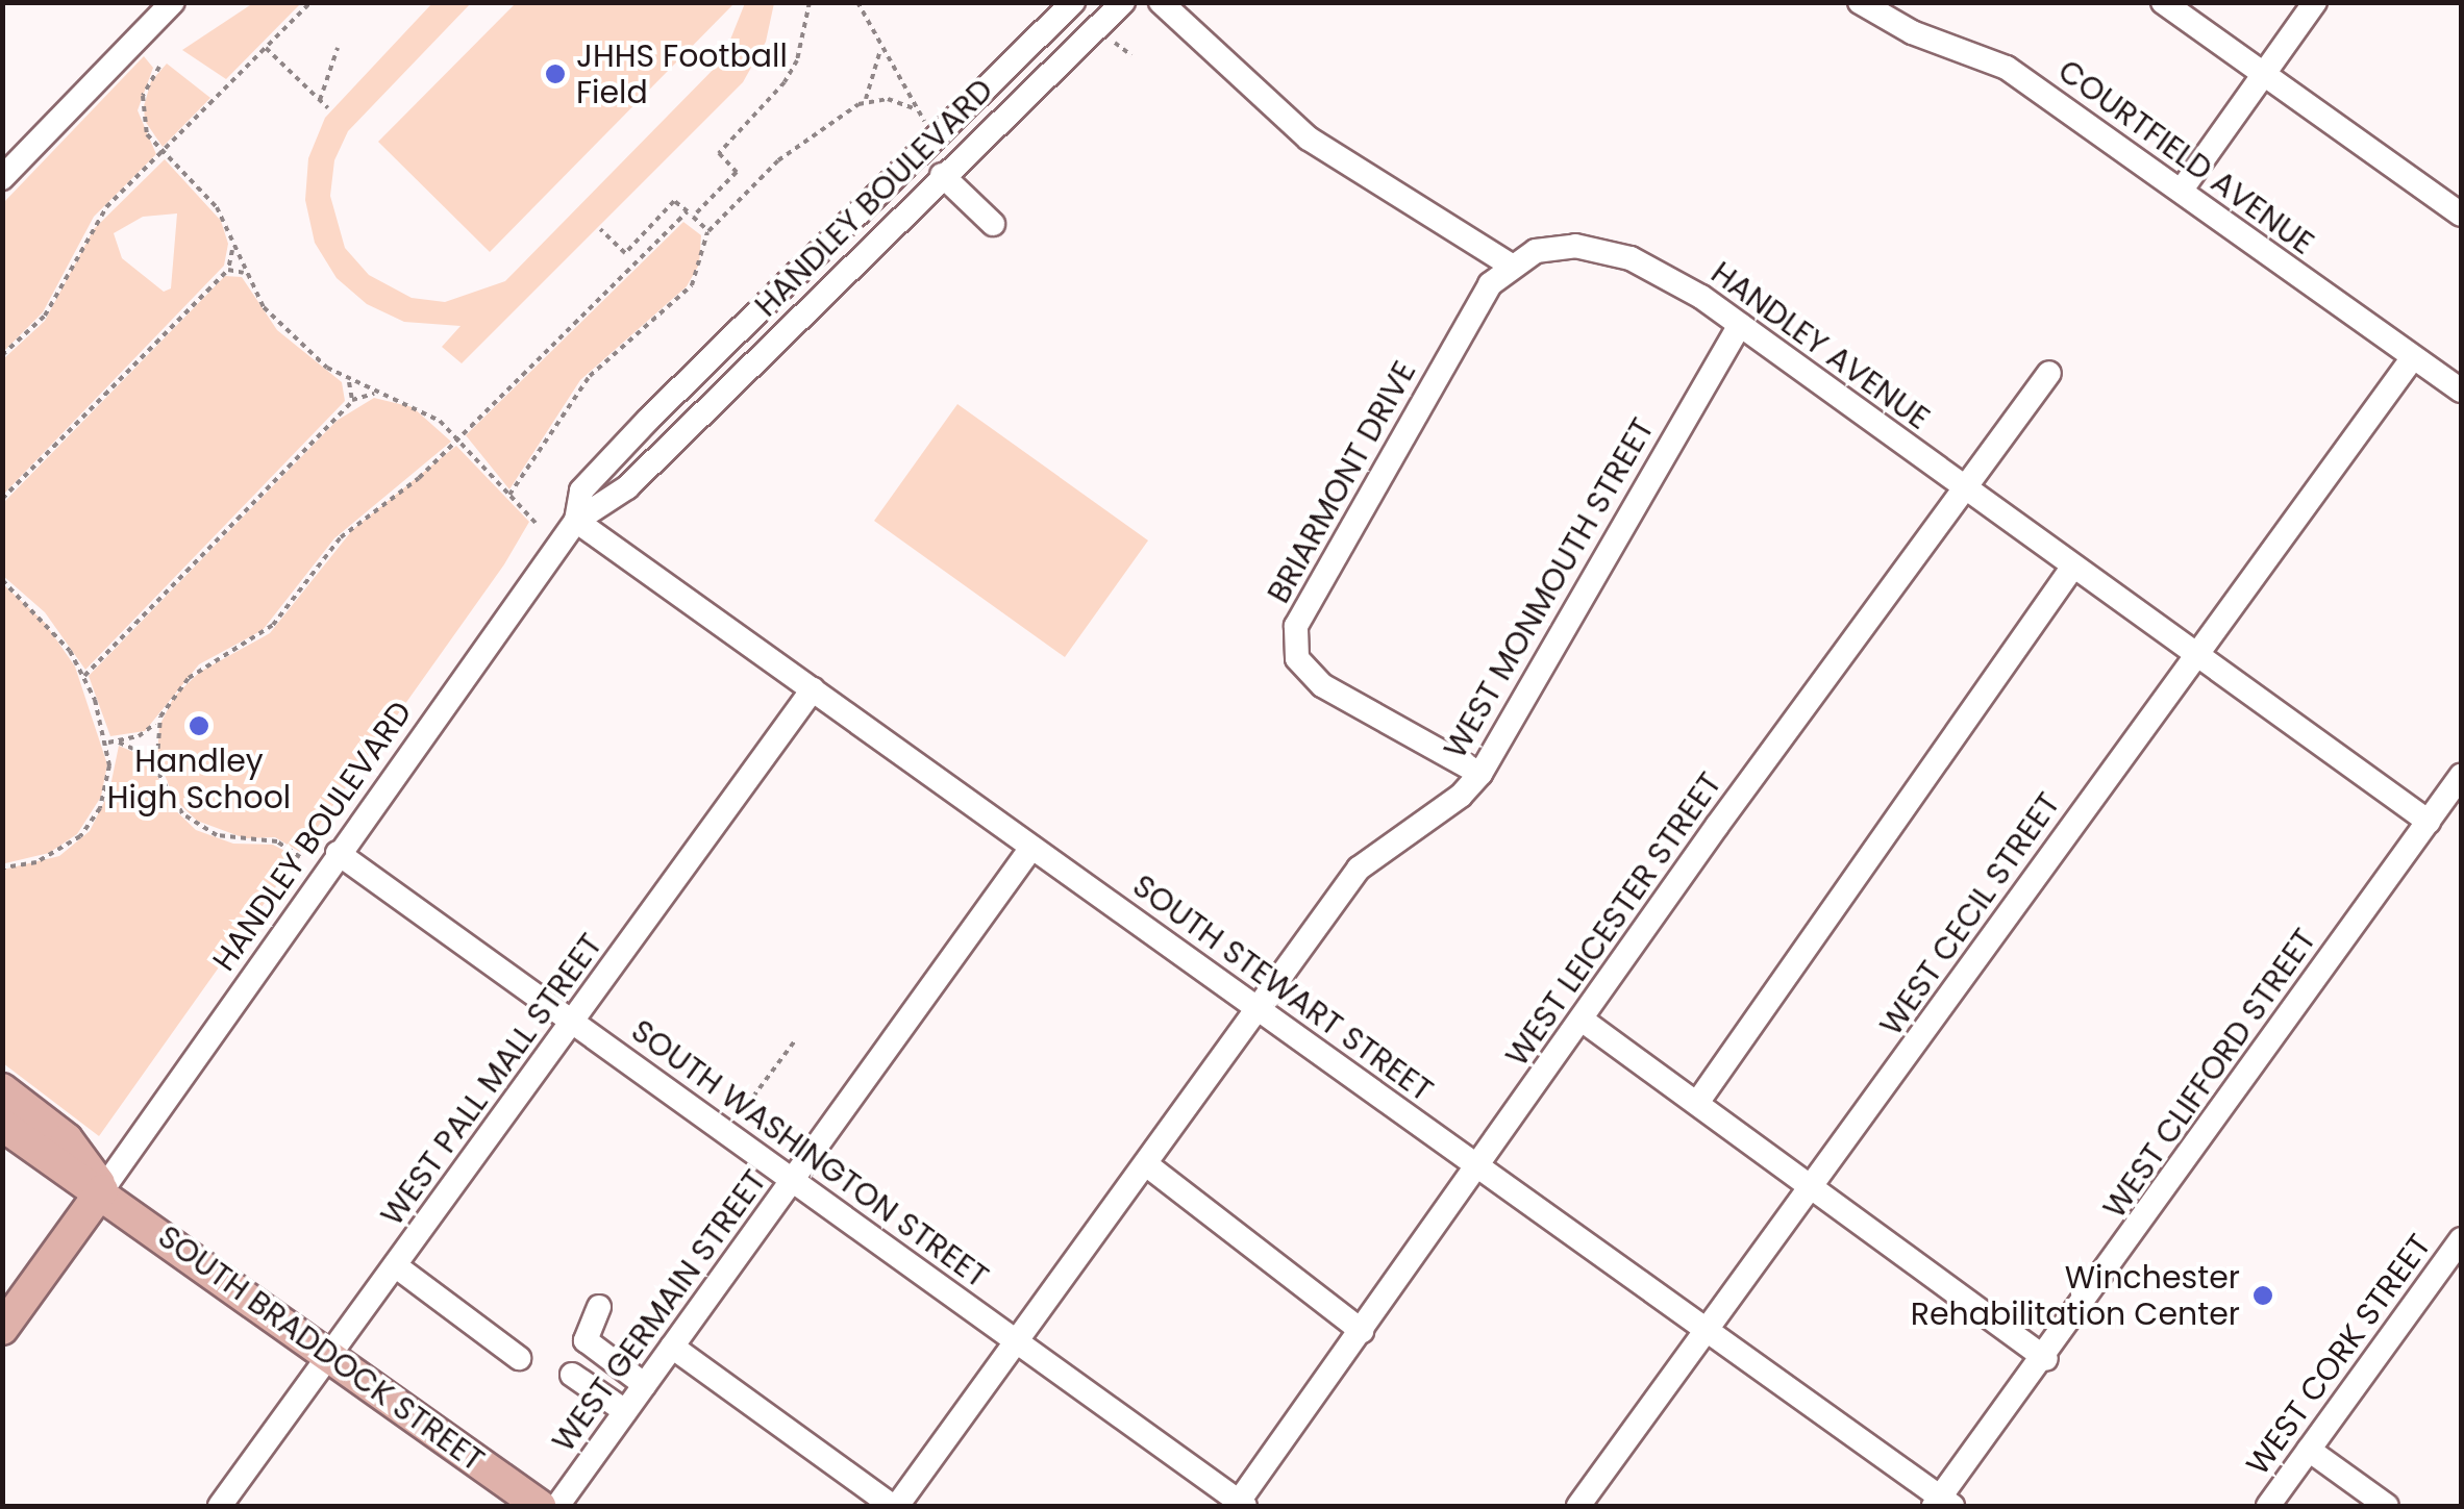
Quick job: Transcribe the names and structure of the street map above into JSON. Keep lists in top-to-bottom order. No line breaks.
{"streets":{"main road":["SOUTH BRADDOCK STREET"],"street":["COURTFIELD AVENUE","HANDLEY BOULEVARD","HANDLEY AVENUE","BRIARMONT DRIVE","WEST MONMOUTH STREET","WEST CECIL STREET","WEST LEICESTER STREET","SOUTH STEWART STREET","WEST CLIFFORD STREET","WEST PALL MALL STREET","SOUTH WASHINGTON STREET","WEST GERMAIN STREET","WEST CORK STREET"]},"crossings":[["COURTFIELD AVENUE","WEST CECIL STREET"],["HANDLEY BOULEVARD","SOUTH STEWART STREET"],["HANDLEY BOULEVARD","SOUTH WASHINGTON STREET"],["HANDLEY BOULEVARD","SOUTH BRADDOCK STREET"],["HANDLEY AVENUE","BRIARMONT DRIVE"],["HANDLEY AVENUE","WEST MONMOUTH STREET"],["HANDLEY AVENUE","WEST CECIL STREET"],["HANDLEY AVENUE","WEST LEICESTER STREET"],["HANDLEY AVENUE","WEST CLIFFORD STREET"],["BRIARMONT DRIVE","WEST MONMOUTH STREET"],["WEST MONMOUTH STREET","SOUTH STEWART STREET"],["WEST MONMOUTH STREET","SOUTH WASHINGTON STREET"],["WEST CECIL STREET","SOUTH STEWART STREET"],["WEST LEICESTER STREET","SOUTH STEWART STREET"],["WEST LEICESTER STREET","SOUTH WASHINGTON STREET"],["SOUTH STEWART STREET","WEST CLIFFORD STREET"],["SOUTH STEWART STREET","WEST PALL MALL STREET"],["SOUTH STEWART STREET","WEST GERMAIN STREET"],["WEST PALL MALL STREET","SOUTH WASHINGTON STREET"],["WEST PALL MALL STREET","SOUTH BRADDOCK STREET"],["SOUTH WASHINGTON STREET","WEST GERMAIN STREET"]],"places":["JHHS Football Field","Handley High School","Winchester Rehabilitation Center"]}
